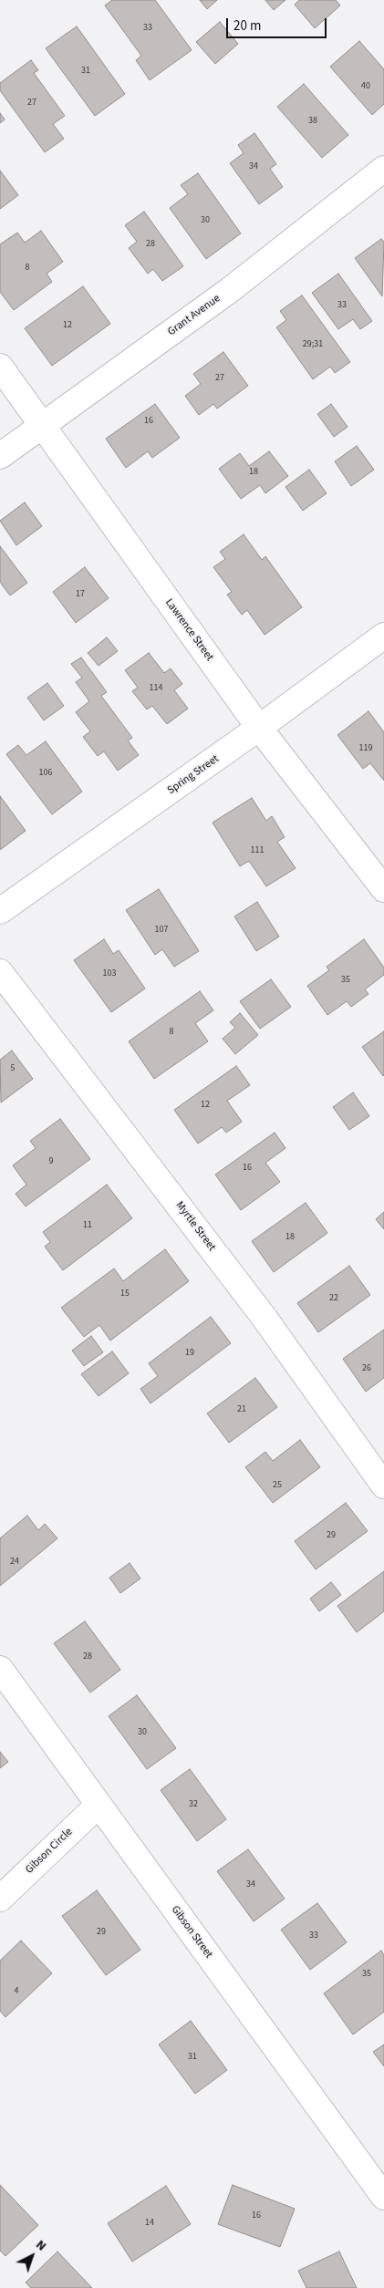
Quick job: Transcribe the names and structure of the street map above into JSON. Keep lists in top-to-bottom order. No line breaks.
{"streets":{"street":["Grant Avenue","Lawrence Street","Spring Street","Myrtle Street","Gibson Circle","Gibson Street"]},"crossings":[["Grant Avenue","Lawrence Street"],["Lawrence Street","Spring Street"],["Gibson Circle","Gibson Street"]],"house_numbers":["33","31","40","27","38","34","30","28","8","33","12","29;31","27","16","18","17","114","119","106","111","107","103","35","8","5","12","9","16","11","18","15","22","19","26","21","25","29","24","28","30","32","34","29","33","35","4","31","16","14"],"scale_bar":"20 m","north":"top right"}
